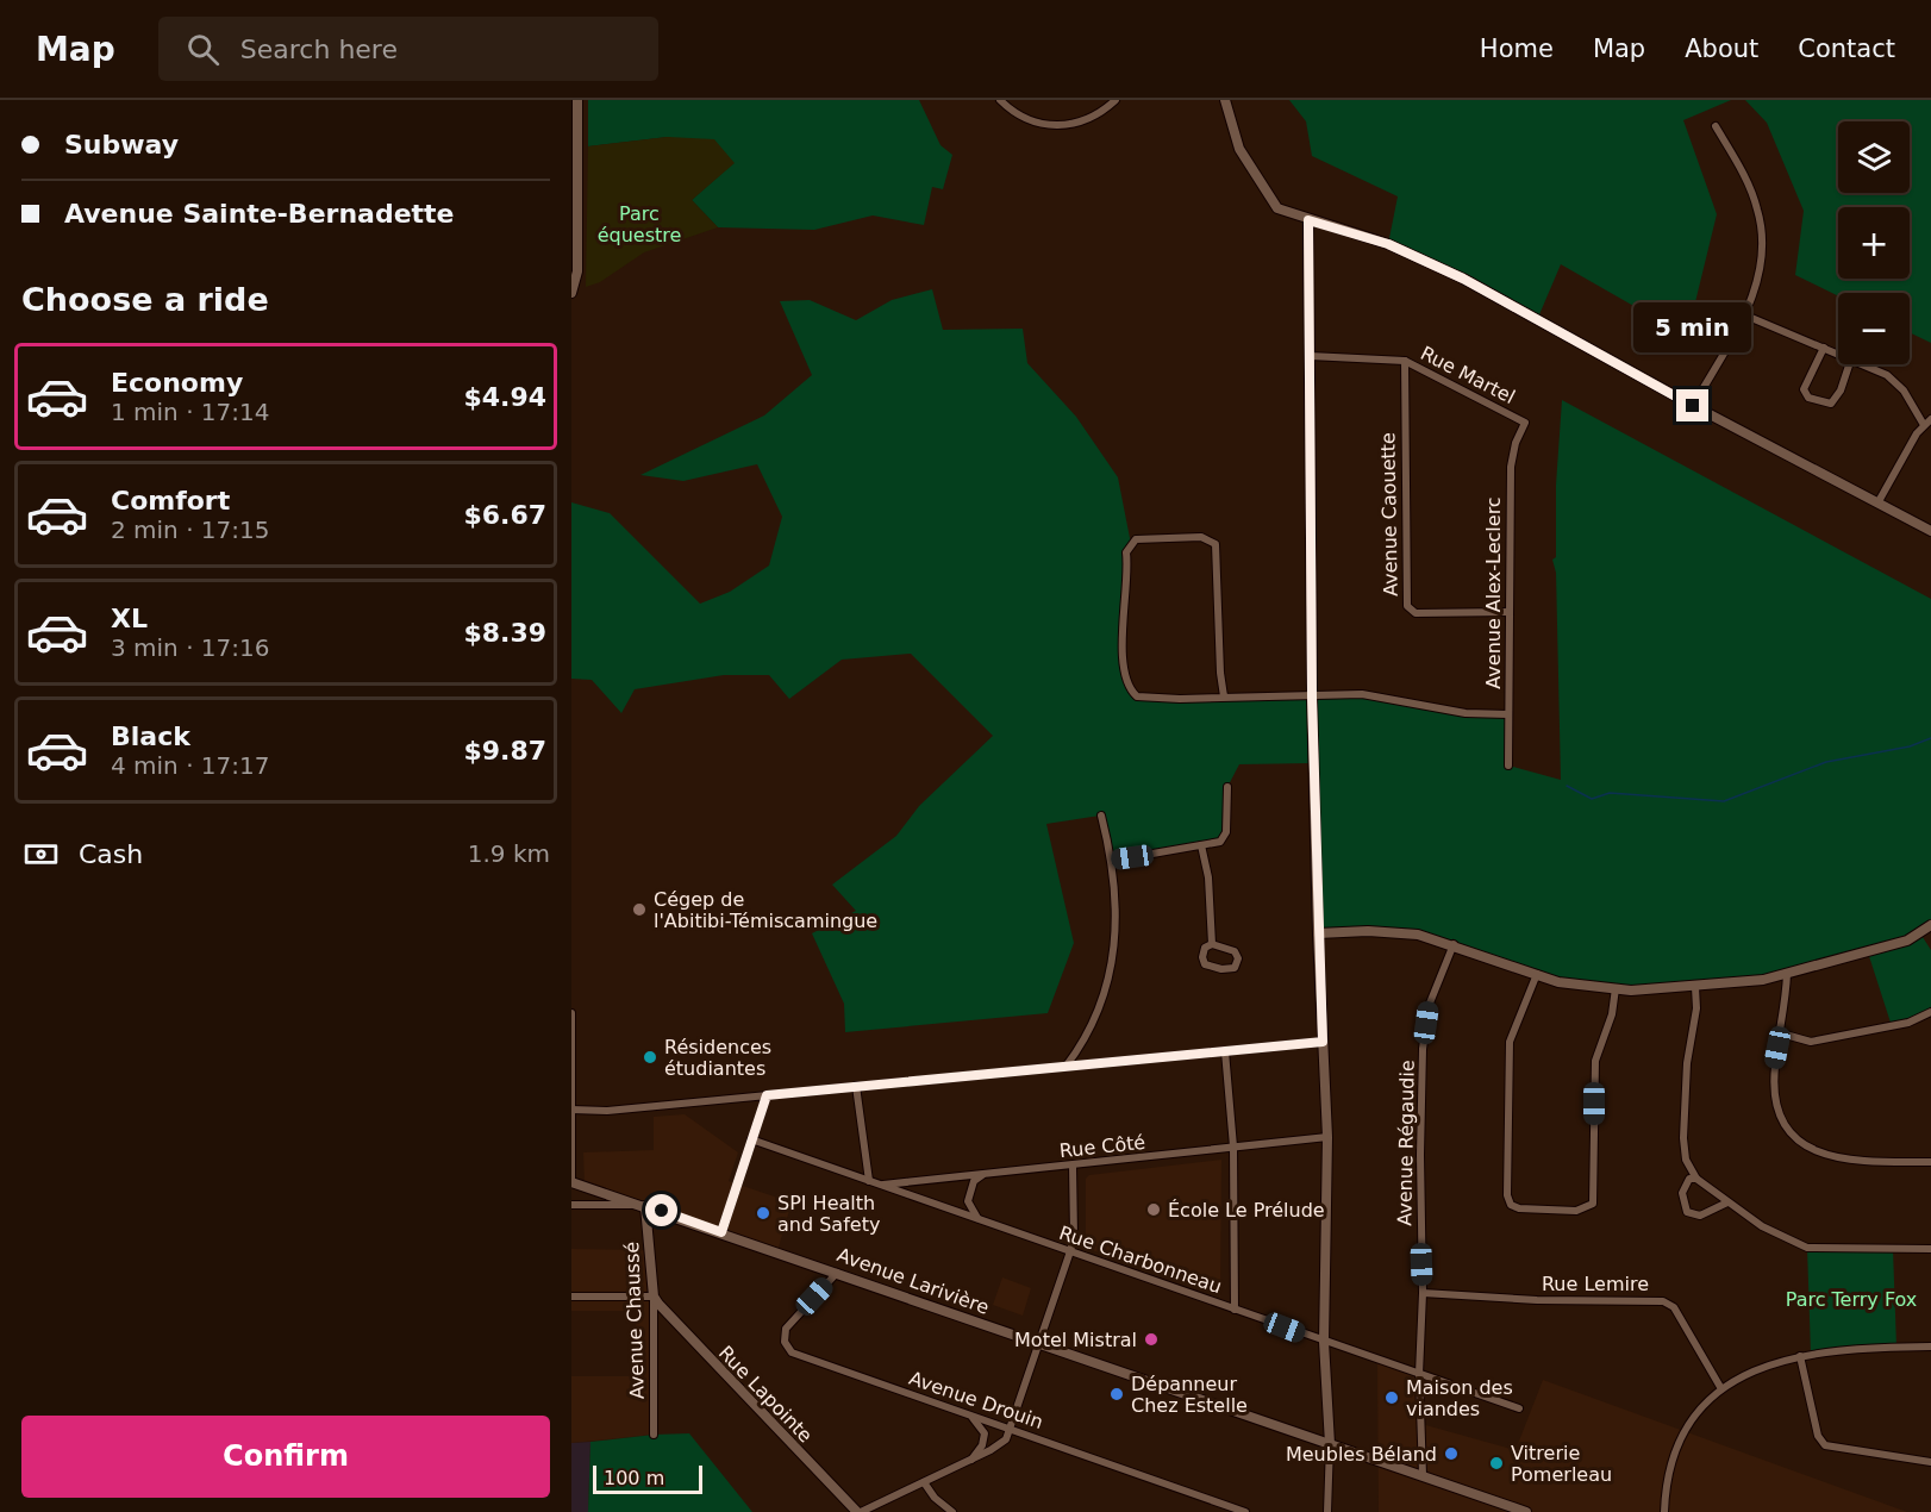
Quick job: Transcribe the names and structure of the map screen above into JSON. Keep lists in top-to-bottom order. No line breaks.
{"streets":{"main road":["Avenue Larivière"],"street":["Rue Martel","Avenue Caouette","Avenue Alex-Leclerc","Avenue Régaudie","Rue Côté","Rue Charbonneau","Rue Lemire","Avenue Chaussé","Rue Lapointe","Avenue Drouin"]},"crossings":[["Rue Martel","Avenue Caouette"],["Rue Martel","Avenue Alex-Leclerc"],["Avenue Caouette","Avenue Alex-Leclerc"],["Avenue Régaudie","Rue Charbonneau"],["Avenue Régaudie","Avenue Larivière"],["Avenue Régaudie","Rue Lemire"],["Rue Côté","Rue Charbonneau"],["Avenue Larivière","Avenue Chaussé"],["Avenue Larivière","Avenue Drouin"],["Avenue Chaussé","Rue Lapointe"]],"parks":["Parc équestre","Parc Terry Fox"],"places":["Cégep de l'Abitibi-Témiscamingue","Résidences étudiantes","École Le Prélude","SPI Health and Safety","Motel Mistral","Dépanneur Chez Estelle","Maison des viandes","Meubles Béland","Vitrerie Pomerleau"],"scale_bar":"100 m","page":{"header":"Map","search":"Search here","nav":["Home","Map","About","Contact"],"banner":["Subway","Avenue Sainte-Bernadette"],"map_buttons":["+","−"],"heading":"Choose a ride","bubble":"5 min","list":[{"name":"Economy","note":"1 min · 17:14","value":"$4.94"},{"name":"Comfort","note":"2 min · 17:15","value":"$6.67"},{"name":"XL","note":"3 min · 17:16","value":"$8.39"},{"name":"Black","note":"4 min · 17:17","value":"$9.87"}],"pay":["Cash","1.9 km"],"buttons":"Confirm","scale":"100 m"}}
